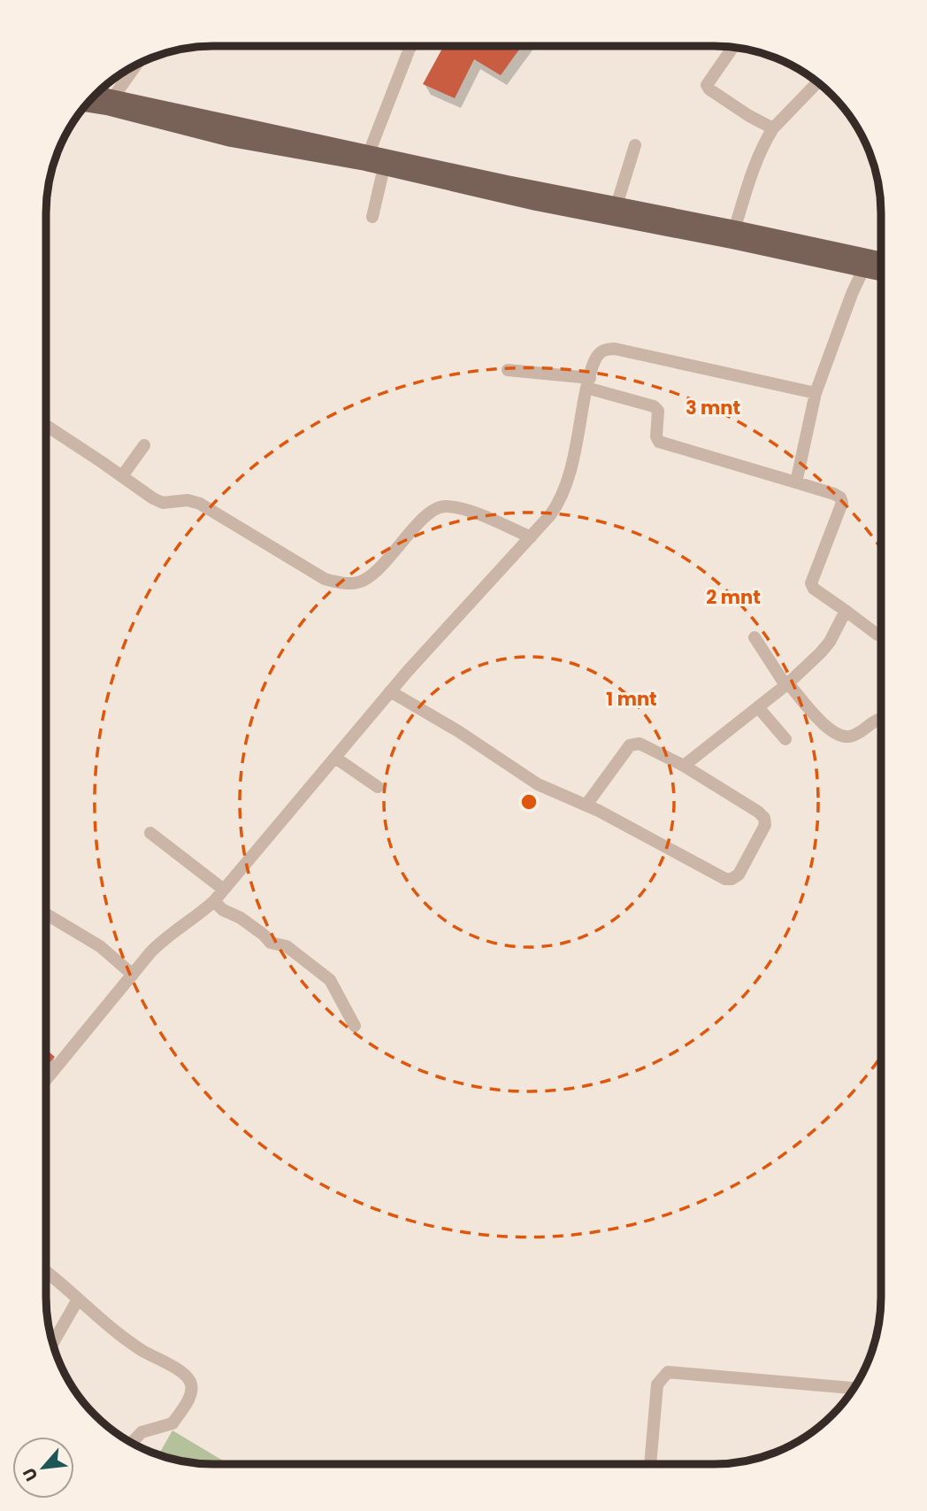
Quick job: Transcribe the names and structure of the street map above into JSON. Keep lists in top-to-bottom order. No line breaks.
{"north":"bottom left","rings":["3 mnt","2 mnt","1 mnt"]}
